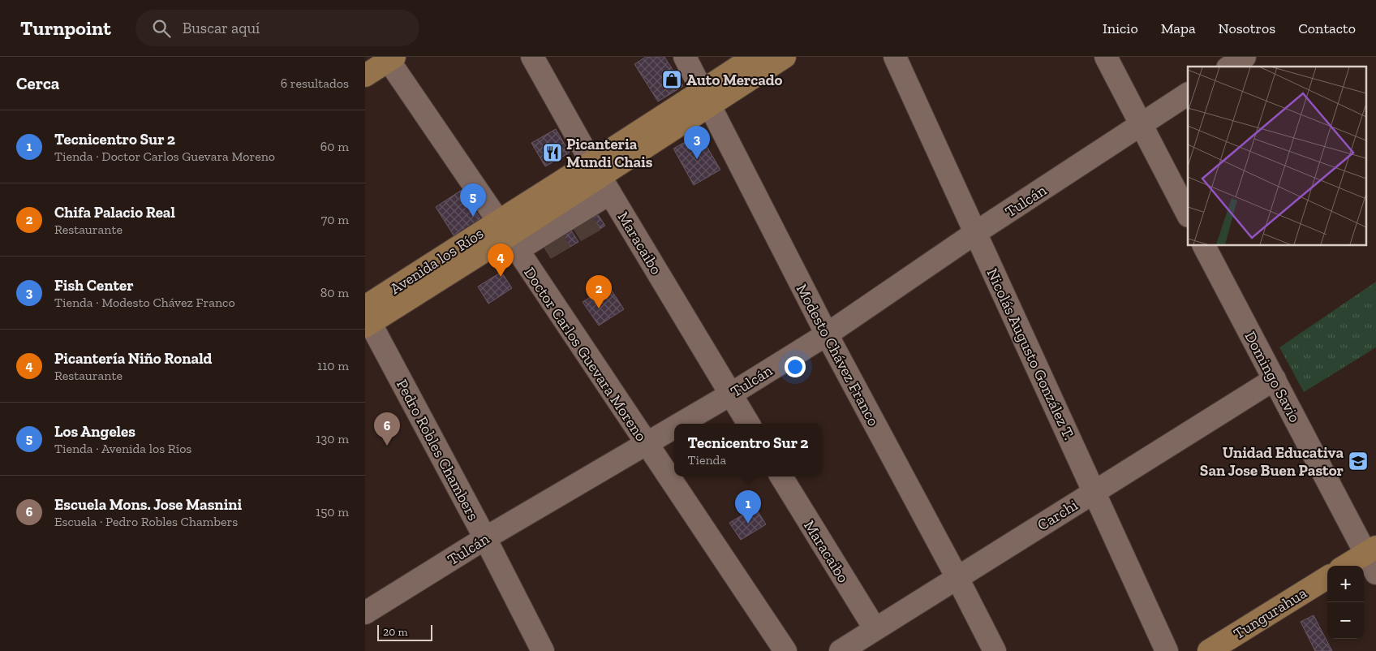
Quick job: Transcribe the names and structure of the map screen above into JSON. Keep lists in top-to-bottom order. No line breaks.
{"streets":{"main road":["Avenida los Ríos","Tungurahua"],"street":["Tulcán","Maracaibo","Doctor Carlos Guevara Moreno","Nicolás Augusto González T.","Modesto Chávez Franco","Domingo Savio","Pedro Robles Chambers","Carchi"]},"crossings":[["Tulcán","Maracaibo"],["Tulcán","Doctor Carlos Guevara Moreno"],["Tulcán","Nicolás Augusto González T."],["Tulcán","Modesto Chávez Franco"],["Tulcán","Pedro Robles Chambers"],["Maracaibo","Avenida los Ríos"],["Maracaibo","Carchi"],["Avenida los Ríos","Doctor Carlos Guevara Moreno"],["Avenida los Ríos","Modesto Chávez Franco"],["Avenida los Ríos","Pedro Robles Chambers"],["Nicolás Augusto González T.","Carchi"],["Modesto Chávez Franco","Carchi"],["Domingo Savio","Carchi"]],"places":{"shop":["Auto Mercado"],"restaurant":["Picanteria Mundi Chais"],"school or university":["Unidad Educativa San Jose Buen Pastor"]},"scale_bar":"20 m","page":{"header":"Turnpoint","search":"Buscar aquí","nav":["Inicio","Mapa","Nosotros","Contacto"],"heading":["Cerca","6 resultados"],"list":[{"mark":"1","name":"Tecnicentro Sur 2","note":"Tienda · Doctor Carlos Guevara Moreno","value":"60 m"},{"mark":"2","name":"Chifa Palacio Real","note":"Restaurante","value":"70 m"},{"mark":"3","name":"Fish Center","note":"Tienda · Modesto Chávez Franco","value":"80 m"},{"mark":"4","name":"Picantería Niño Ronald","note":"Restaurante","value":"110 m"},{"mark":"5","name":"Los Angeles","note":"Tienda · Avenida los Ríos","value":"130 m"},{"mark":"6","name":"Escuela Mons. Jose Masnini","note":"Escuela · Pedro Robles Chambers","value":"150 m"}],"pins":["3","5","4","2","6","1"],"popup":["Tecnicentro Sur 2","Tienda"],"map_buttons":["+","−"],"scale":"20 m"}}
